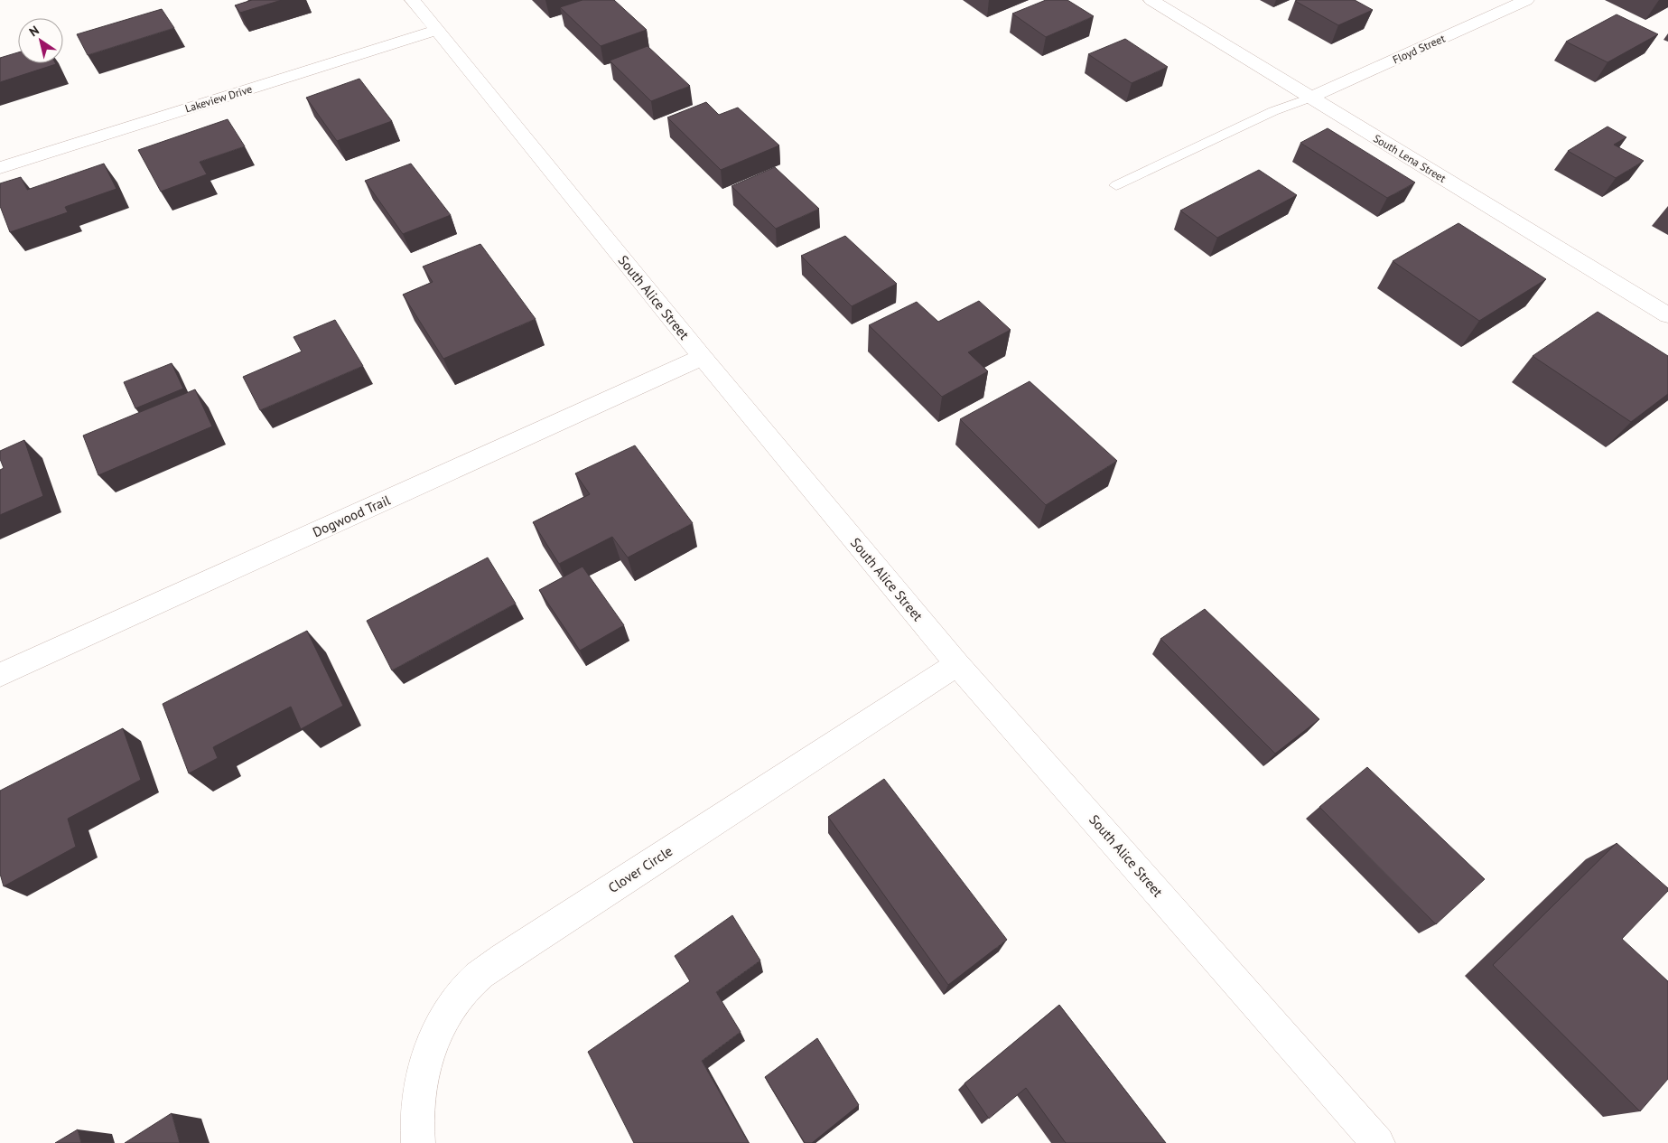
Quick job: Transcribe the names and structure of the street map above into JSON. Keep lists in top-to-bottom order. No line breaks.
{"streets":{"street":["Floyd Street","Lakeview Drive","South Lena Street","South Alice Street","Dogwood Trail","Clover Circle"]},"crossings":[["Floyd Street","South Lena Street"],["Lakeview Drive","South Alice Street"],["South Alice Street","Dogwood Trail"],["South Alice Street","Clover Circle"]],"north":"top left"}
